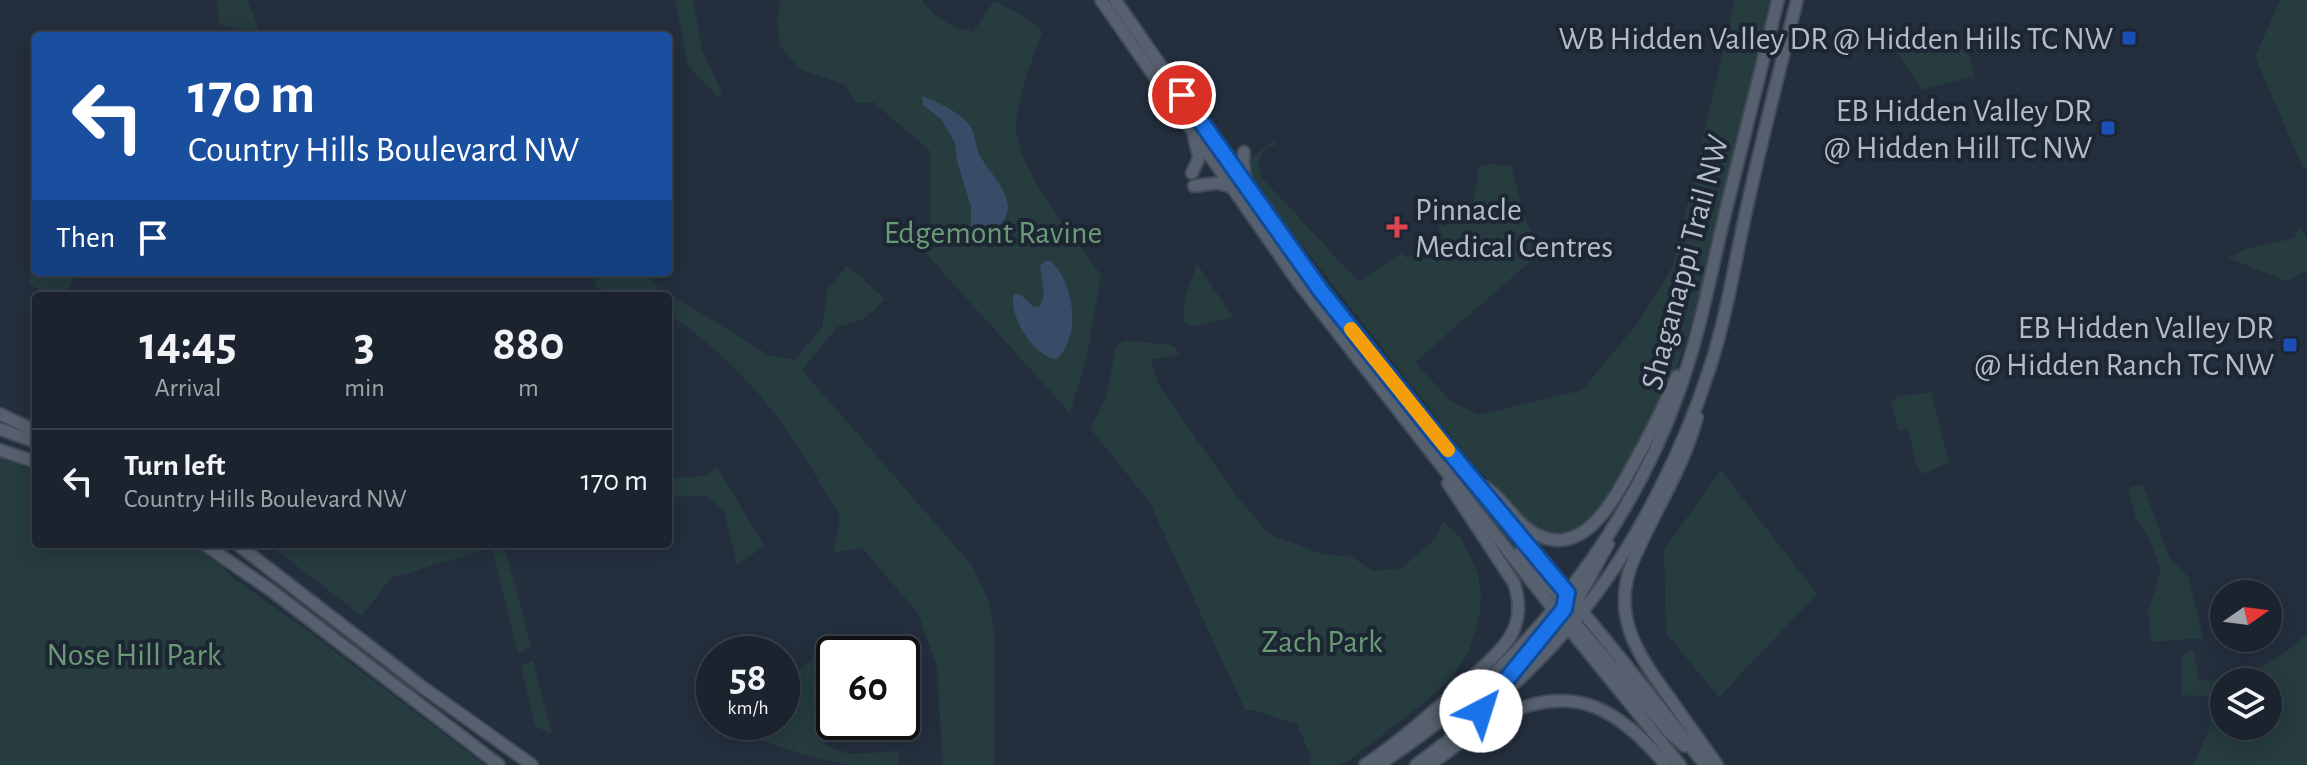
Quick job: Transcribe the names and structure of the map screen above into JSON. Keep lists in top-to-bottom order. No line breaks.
{"streets":{"main road":["Shaganappi Trail NW"]},"parks":["Edgemont Ravine","Zach Park","Nose Hill Park"],"places":{"transit":["WB Hidden Valley DR @ Hidden Hills TC NW","EB Hidden Valley DR @ Hidden Hill TC NW","EB Hidden Valley DR @ Hidden Ranch TC NW"],"health":["Pinnacle Medical Centres"]},"north":"right","page":{"turn":["170 m","Country Hills Boulevard NW"],"then":"Then","eta":["14:45","Arrival","3","min","880","m"],"list":[{"name":"Turn left","note":"Country Hills Boulevard NW","value":"170 m"}],"speed":"58 km/h","limit":"60"}}
